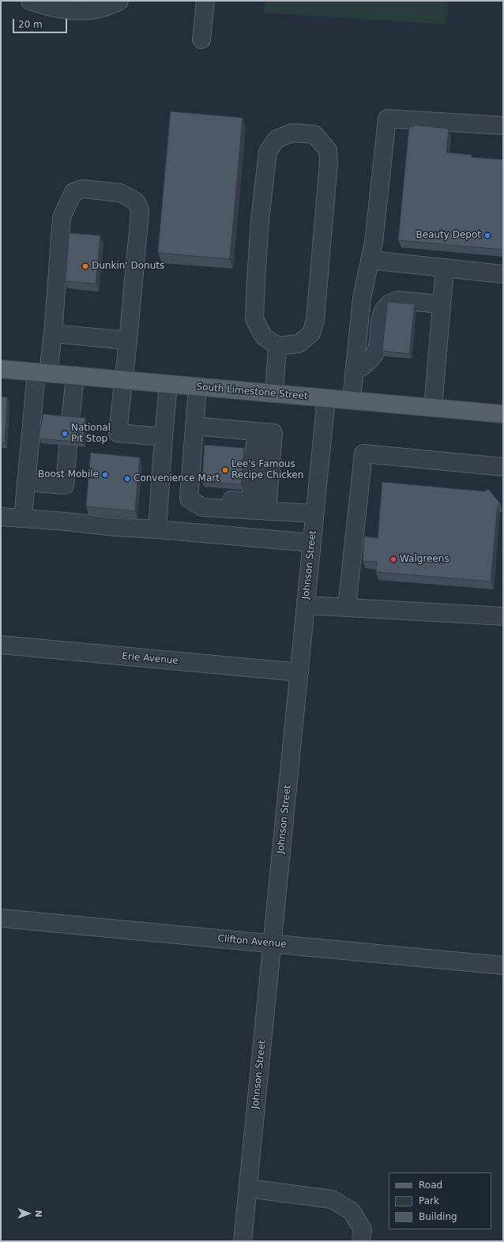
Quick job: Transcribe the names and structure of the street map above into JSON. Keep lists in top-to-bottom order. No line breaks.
{"streets":{"main road":["South Limestone Street"],"street":["Johnson Street","Erie Avenue","Clifton Avenue"]},"crossings":[["South Limestone Street","Johnson Street"],["Johnson Street","Erie Avenue"],["Johnson Street","Clifton Avenue"]],"places":["Beauty Depot","Dunkin' Donuts","National Pit Stop","Lee's Famous Recipe Chicken","Boost Mobile","Convenience Mart","Walgreens"],"legend":["Road","Park","Building"],"scale_bar":"20 m","north":"right"}
